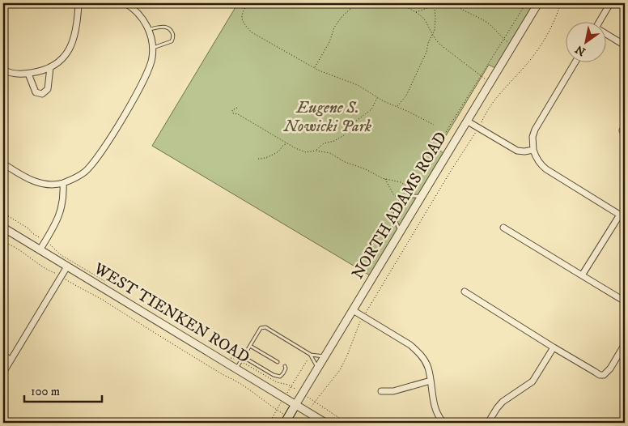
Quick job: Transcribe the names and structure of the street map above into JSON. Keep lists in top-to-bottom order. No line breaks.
{"streets":{"main road":["NORTH ADAMS ROAD"],"street":["WEST TIENKEN ROAD"]},"crossings":[["NORTH ADAMS ROAD","WEST TIENKEN ROAD"]],"parks":["Eugene S. Nowicki Park"],"scale_bar":"100 m","north":"bottom left"}
